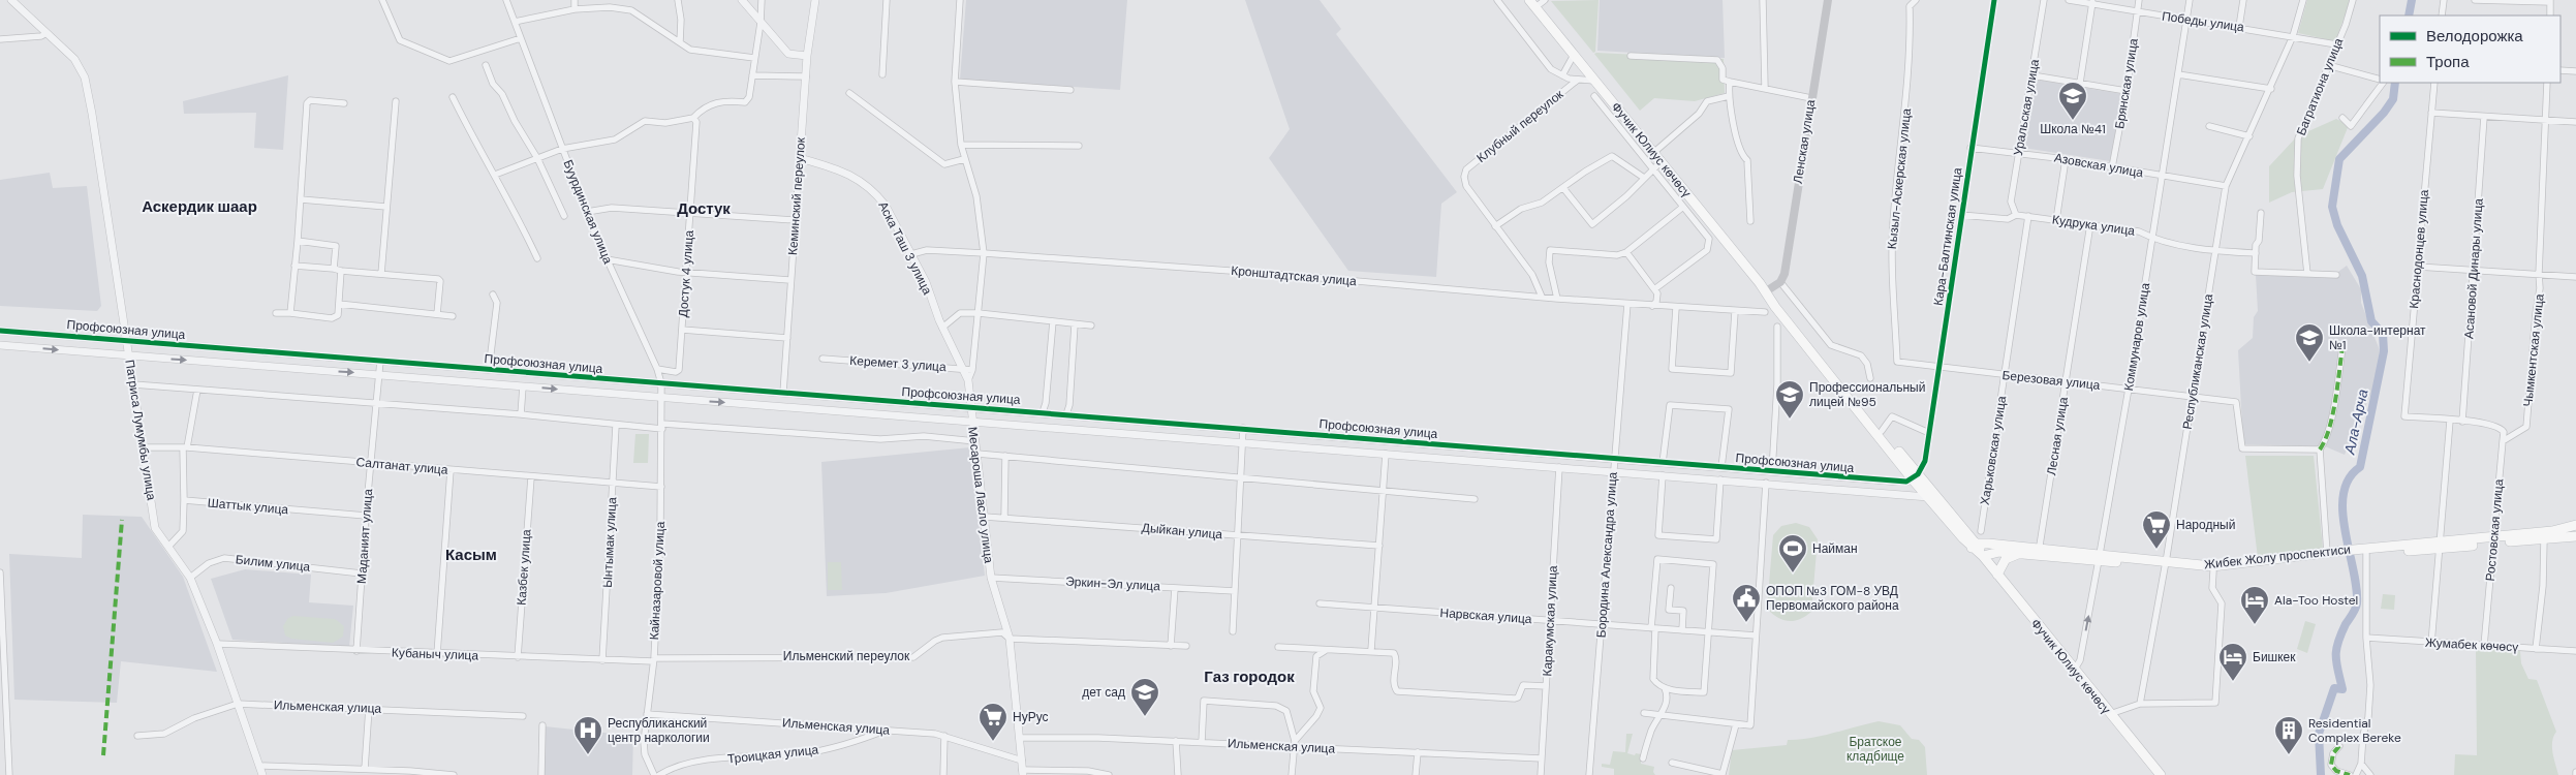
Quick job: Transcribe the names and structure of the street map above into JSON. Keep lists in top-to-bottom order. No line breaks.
{"streets":{"main road":["Ленская улица","Фучик Юлиус көчөсү","Жибек Жолу проспектиси"],"street":["Победы улица","Брянская улица","Багратиона улица","Уральская улица","Клубный переулок","Азовская улица","Кызыл-Аскерская улица","Кеминский переулок","Буурдинская улица","Кудрука улица","Кара-Балтинская улица","Аска Таш 3 улица","Краснодонцев улица","Асановой Динары улица","Достук 4 улица","Кронштадтская улица","Профсоюзная улица","Коммунаров улица","Чымкентская улица","Республиканская улица","Керемет 3 улица","Березовая улица","Патриса Лумумбы улица","Лесная улица","Харьковская улица","Салтанат улица","Месароша Ласло улица","Шаттык улица","Ростовская улица","Дыйкан улица","Маданият улица","Ынтымак улица","Бородина Александра улица","Билим улица","Казбек улица","Кайназаровой улица","Эркин-Эл улица","Нарвская улица","Каракумская улица","Жумабек көчөсү","Кубаныч улица","Ильменский переулок","Ильменская улица","Троицкая улица"]},"crossings":[["Победы улица","Брянская улица"],["Победы улица","Багратиона улица"],["Победы улица","Коммунаров улица"],["Победы улица","Республиканская улица"],["Брянская улица","Азовская улица"],["Уральская улица","Азовская улица"],["Уральская улица","Кудрука улица"],["Клубный переулок","Кронштадтская улица"],["Фучик Юлиус көчөсү","Кара-Балтинская улица"],["Фучик Юлиус көчөсү","Профсоюзная улица"],["Фучик Юлиус көчөсү","Коммунаров улица"],["Фучик Юлиус көчөсү","Жибек Жолу проспектиси"],["Азовская улица","Кара-Балтинская улица"],["Азовская улица","Коммунаров улица"],["Азовская улица","Республиканская улица"],["Кызыл-Аскерская улица","Березовая улица"],["Кеминский переулок","Аска Таш 3 улица"],["Кеминский переулок","Профсоюзная улица"],["Буурдинская улица","Достук 4 улица"],["Буурдинская улица","Профсоюзная улица"],["Буурдинская улица","Кайназаровой улица"],["Кудрука улица","Кара-Балтинская улица"],["Кудрука улица","Коммунаров улица"],["Кудрука улица","Республиканская улица"],["Кудрука улица","Лесная улица"],["Кудрука улица","Харьковская улица"],["Кара-Балтинская улица","Профсоюзная улица"],["Кара-Балтинская улица","Березовая улица"],["Аска Таш 3 улица","Кронштадтская улица"],["Аска Таш 3 улица","Керемет 3 улица"],["Аска Таш 3 улица","Месароша Ласло улица"],["Кронштадтская улица","Месароша Ласло улица"],["Кронштадтская улица","Бородина Александра улица"],["Профсоюзная улица","Патриса Лумумбы улица"],["Профсоюзная улица","Месароша Ласло улица"],["Профсоюзная улица","Маданият улица"],["Профсоюзная улица","Бородина Александра улица"],["Профсоюзная улица","Кайназаровой улица"],["Профсоюзная улица","Каракумская улица"],["Коммунаров улица","Березовая улица"],["Коммунаров улица","Жибек Жолу проспектиси"],["Чымкентская улица","Ростовская улица"],["Республиканская улица","Березовая улица"],["Республиканская улица","Жибек Жолу проспектиси"],["Керемет 3 улица","Месароша Ласло улица"],["Березовая улица","Лесная улица"],["Березовая улица","Харьковская улица"],["Патриса Лумумбы улица","Салтанат улица"],["Патриса Лумумбы улица","Билим улица"],["Патриса Лумумбы улица","Кубаныч улица"],["Патриса Лумумбы улица","Ильменская улица"],["Лесная улица","Жибек Жолу проспектиси"],["Салтанат улица","Маданият улица"],["Салтанат улица","Ынтымак улица"],["Салтанат улица","Казбек улица"],["Салтанат улица","Кайназаровой улица"],["Месароша Ласло улица","Дыйкан улица"],["Месароша Ласло улица","Эркин-Эл улица"],["Месароша Ласло улица","Ильменский переулок"],["Месароша Ласло улица","Ильменская улица"],["Шаттык улица","Маданият улица"],["Ростовская улица","Жибек Жолу проспектиси"],["Ростовская улица","Жумабек көчөсү"],["Маданият улица","Билим улица"],["Маданият улица","Кубаныч улица"],["Ынтымак улица","Кубаныч улица"],["Бородина Александра улица","Нарвская улица"],["Казбек улица","Кубаныч улица"],["Кайназаровой улица","Кубаныч улица"],["Кайназаровой улица","Ильменский переулок"],["Кайназаровой улица","Ильменская улица"],["Нарвская улица","Каракумская улица"],["Каракумская улица","Ильменская улица"],["Кубаныч улица","Ильменский переулок"],["Ильменская улица","Троицкая улица"]],"districts":["Аскердик шаар","Достук","Касым","Газ городок"],"water":["Ала-Арча"],"parks":["Братское кладбище"],"places":{"school or university":["Школа №41","Школа-интернат №1","Профессиональный лицей №95","дет сад"],"supermarket":["Народный","НуРус"],"sports":["Найман"],"public building":["ОПОП №3 ГОМ-8 УВД Первомайского района"],"hotel":["Ala-Too Hostel","Бишкек"],"hospital":["Республиканский центр наркологии"],"building":["Residential Complex Bereke"]},"legend":["Велодорожка","Тропа"]}
